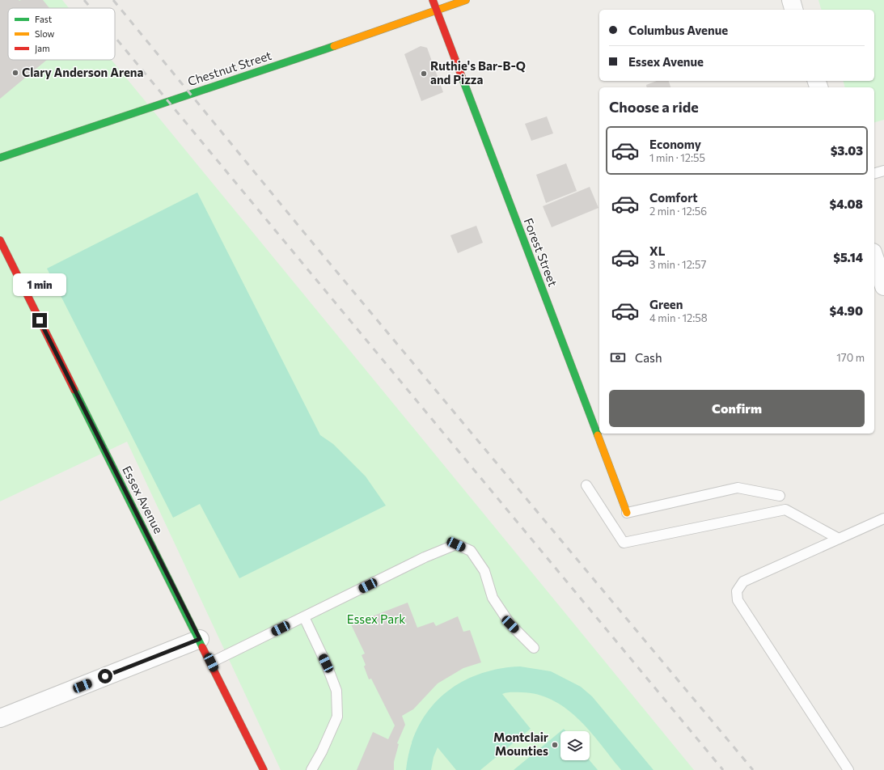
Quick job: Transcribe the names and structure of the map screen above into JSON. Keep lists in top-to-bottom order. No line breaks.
{"streets":{"street":["Chestnut Street","Forest Street","Essex Avenue"]},"crossings":[["Chestnut Street","Forest Street"]],"parks":["Essex Park"],"places":["Clary Anderson Arena","Ruthie's Bar-B-Q and Pizza","Montclair Mounties"],"legend":["Fast","Slow","Jam"],"page":{"banner":["Columbus Avenue","Essex Avenue"],"heading":"Choose a ride","list":[{"name":"Economy","note":"1 min · 12:55","value":"$3.03"},{"name":"Comfort","note":"2 min · 12:56","value":"$4.08"},{"name":"XL","note":"3 min · 12:57","value":"$5.14"},{"name":"Green","note":"4 min · 12:58","value":"$4.90"}],"bubble":"1 min","pay":["Cash","170 m"],"buttons":"Confirm"}}
